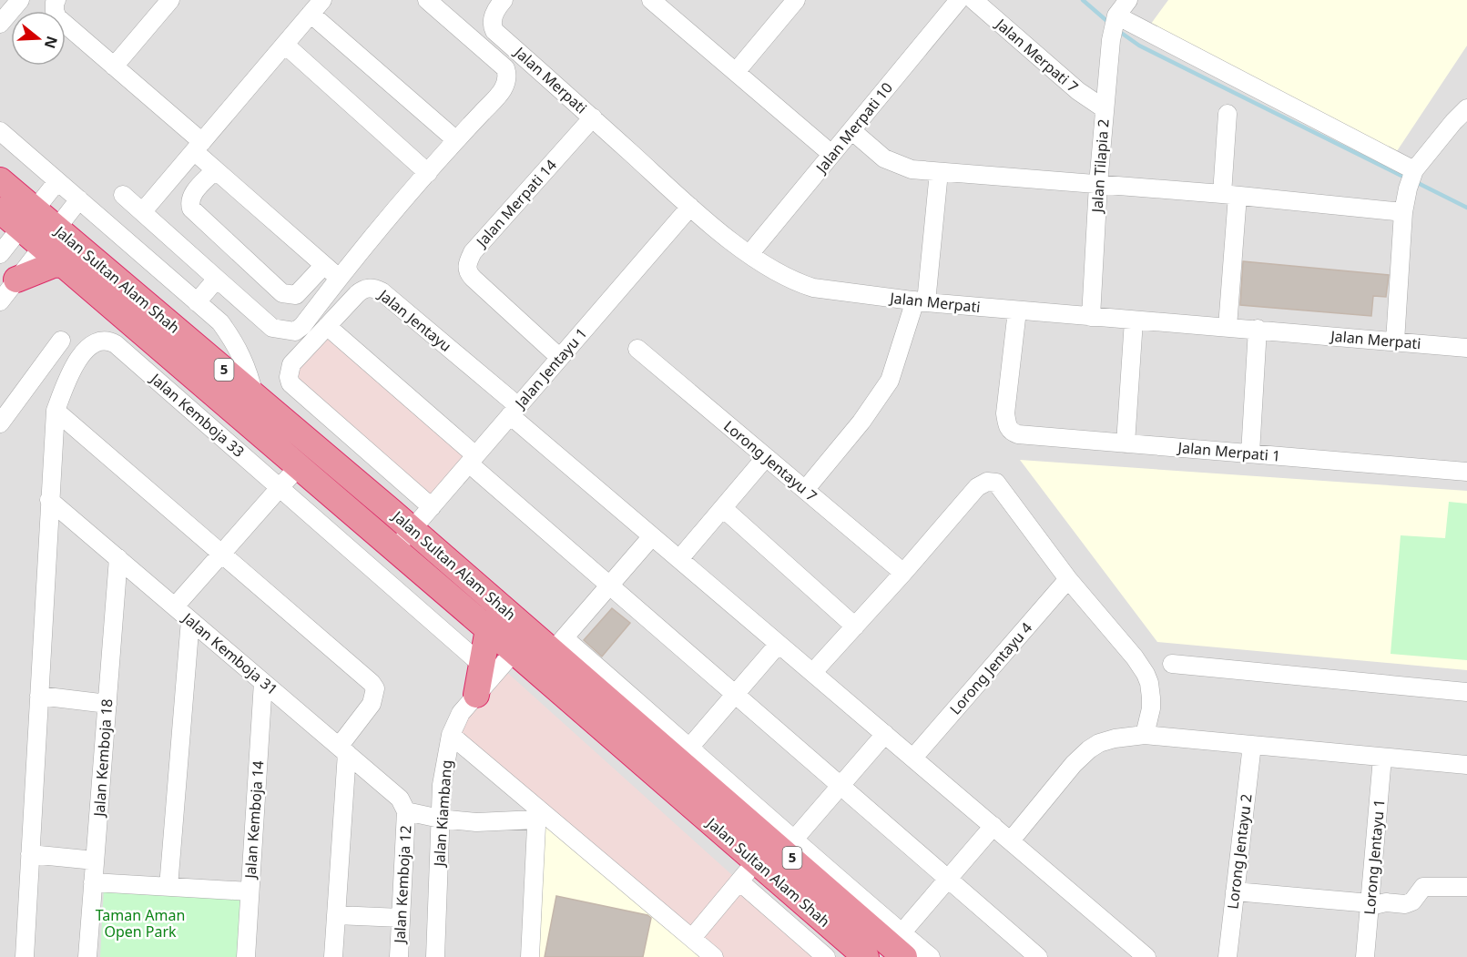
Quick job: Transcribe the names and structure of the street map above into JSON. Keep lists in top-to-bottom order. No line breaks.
{"streets":{"highway":["Jalan Sultan Alam Shah","5"],"street":["Jalan Merpati 7","Jalan Merpati","Jalan Merpati 10","Jalan Tilapia 2","Jalan Merpati 14","Jalan Jentayu","Jalan Jentayu 1","Jalan Kemboja 33","Jalan Merpati 1","Lorong Jentayu 7","Jalan Kemboja 31","Lorong Jentayu 4","Jalan Kemboja 18","Jalan Kiambang","Jalan Kemboja 14","Lorong Jentayu 2","Lorong Jentayu 1","Jalan Kemboja 12"]},"crossings":[["Jalan Merpati 7","Jalan Tilapia 2"],["Jalan Merpati","Jalan Merpati 10"],["Jalan Merpati","Jalan Tilapia 2"],["Jalan Merpati","Jalan Merpati 14"],["Jalan Merpati","Jalan Jentayu 1"],["Jalan Merpati","Jalan Merpati 1"],["Jalan Merpati 14","Jalan Jentayu 1"],["Jalan Sultan Alam Shah","Jalan Jentayu 1"],["Jalan Sultan Alam Shah","Jalan Kiambang"],["Jalan Jentayu","Jalan Jentayu 1"],["Jalan Kemboja 31","Jalan Kemboja 18"],["Jalan Kemboja 31","Jalan Kemboja 14"],["Jalan Kemboja 31","Jalan Kemboja 12"]],"parks":["Taman Aman Open Park"],"north":"right"}
